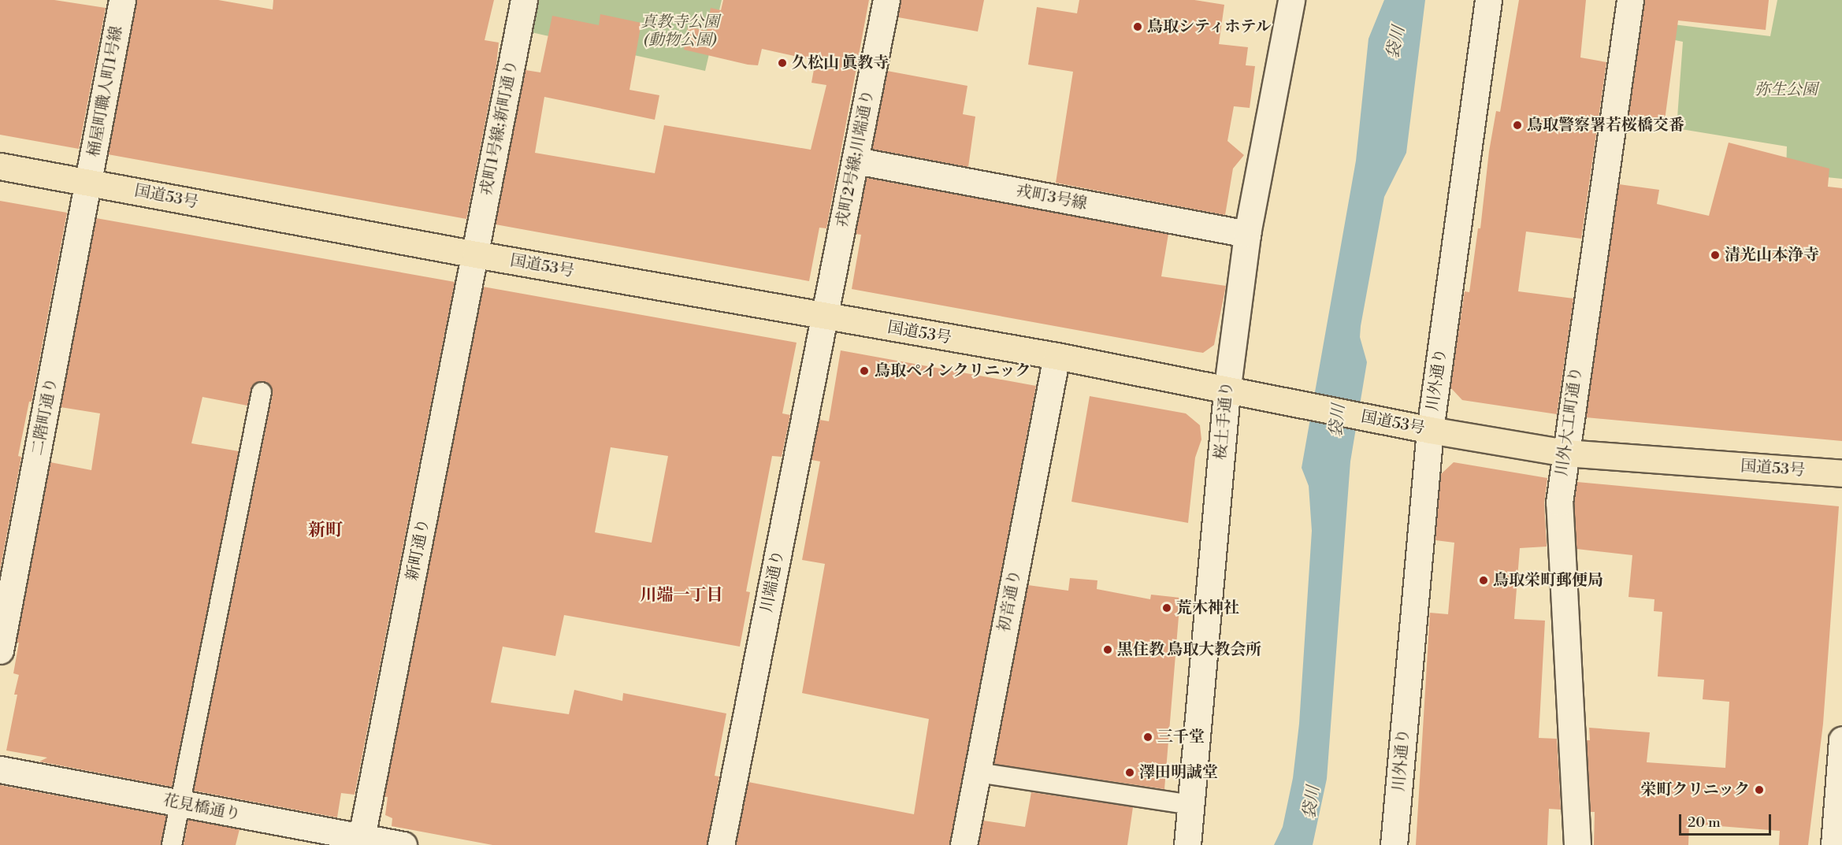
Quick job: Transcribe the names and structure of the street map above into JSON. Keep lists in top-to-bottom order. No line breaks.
{"streets":{"highway":["国道53号"],"street":["桶屋町職人町1号線","戎町1号線;新町通り","戎町2号線;川端通り","戎町3号線","川外通り","二階町通り","桜土手通り","川外大工町通り","新町通り","川端通り","初音通り","花見橋通り"]},"crossings":[["桶屋町職人町1号線","国道53号"],["桶屋町職人町1号線","二階町通り"],["戎町1号線;新町通り","国道53号"],["戎町1号線;新町通り","新町通り"],["戎町2号線;川端通り","国道53号"],["戎町2号線;川端通り","戎町3号線"],["戎町2号線;川端通り","川端通り"],["国道53号","川外通り"],["国道53号","二階町通り"],["国道53号","桜土手通り"],["国道53号","川外大工町通り"],["国道53号","新町通り"],["国道53号","川端通り"],["国道53号","初音通り"],["戎町3号線","桜土手通り"],["新町通り","花見橋通り"]],"districts":["新町","川端一丁目"],"water":["袋川"],"parks":["真教寺公園 (動物公園)","弥生公園"],"places":["鳥取シティホテル","久松山 眞教寺","鳥取警察署若桜橋交番","清光山本浄寺","鳥取ペインクリニック","鳥取栄町郵便局","荒木神社","黒住教 鳥取大教会所","三千堂","澤田明誠堂","栄町クリニック"],"scale_bar":"20 m"}
